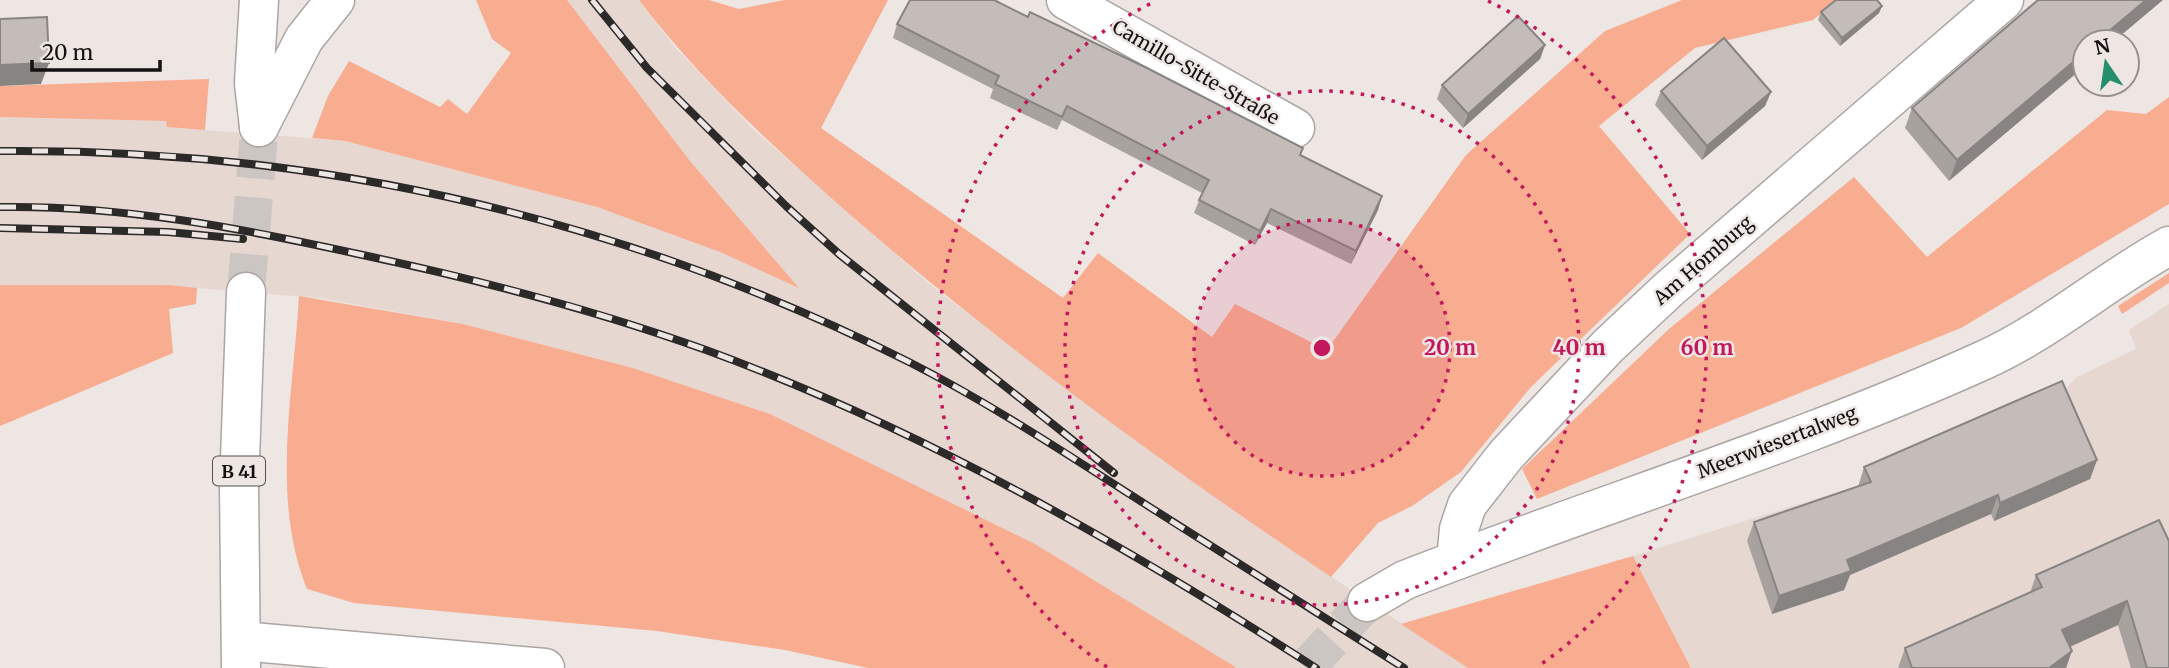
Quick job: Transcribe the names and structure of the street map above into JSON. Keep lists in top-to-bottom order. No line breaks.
{"streets":{"main road":["Camillo-Sitte-Straße","Am Homburg","Meerwiesertalweg","B 41"]},"crossings":[["Am Homburg","Meerwiesertalweg"]],"scale_bar":"20 m","north":"top","rings":["20 m","40 m","60 m"]}
